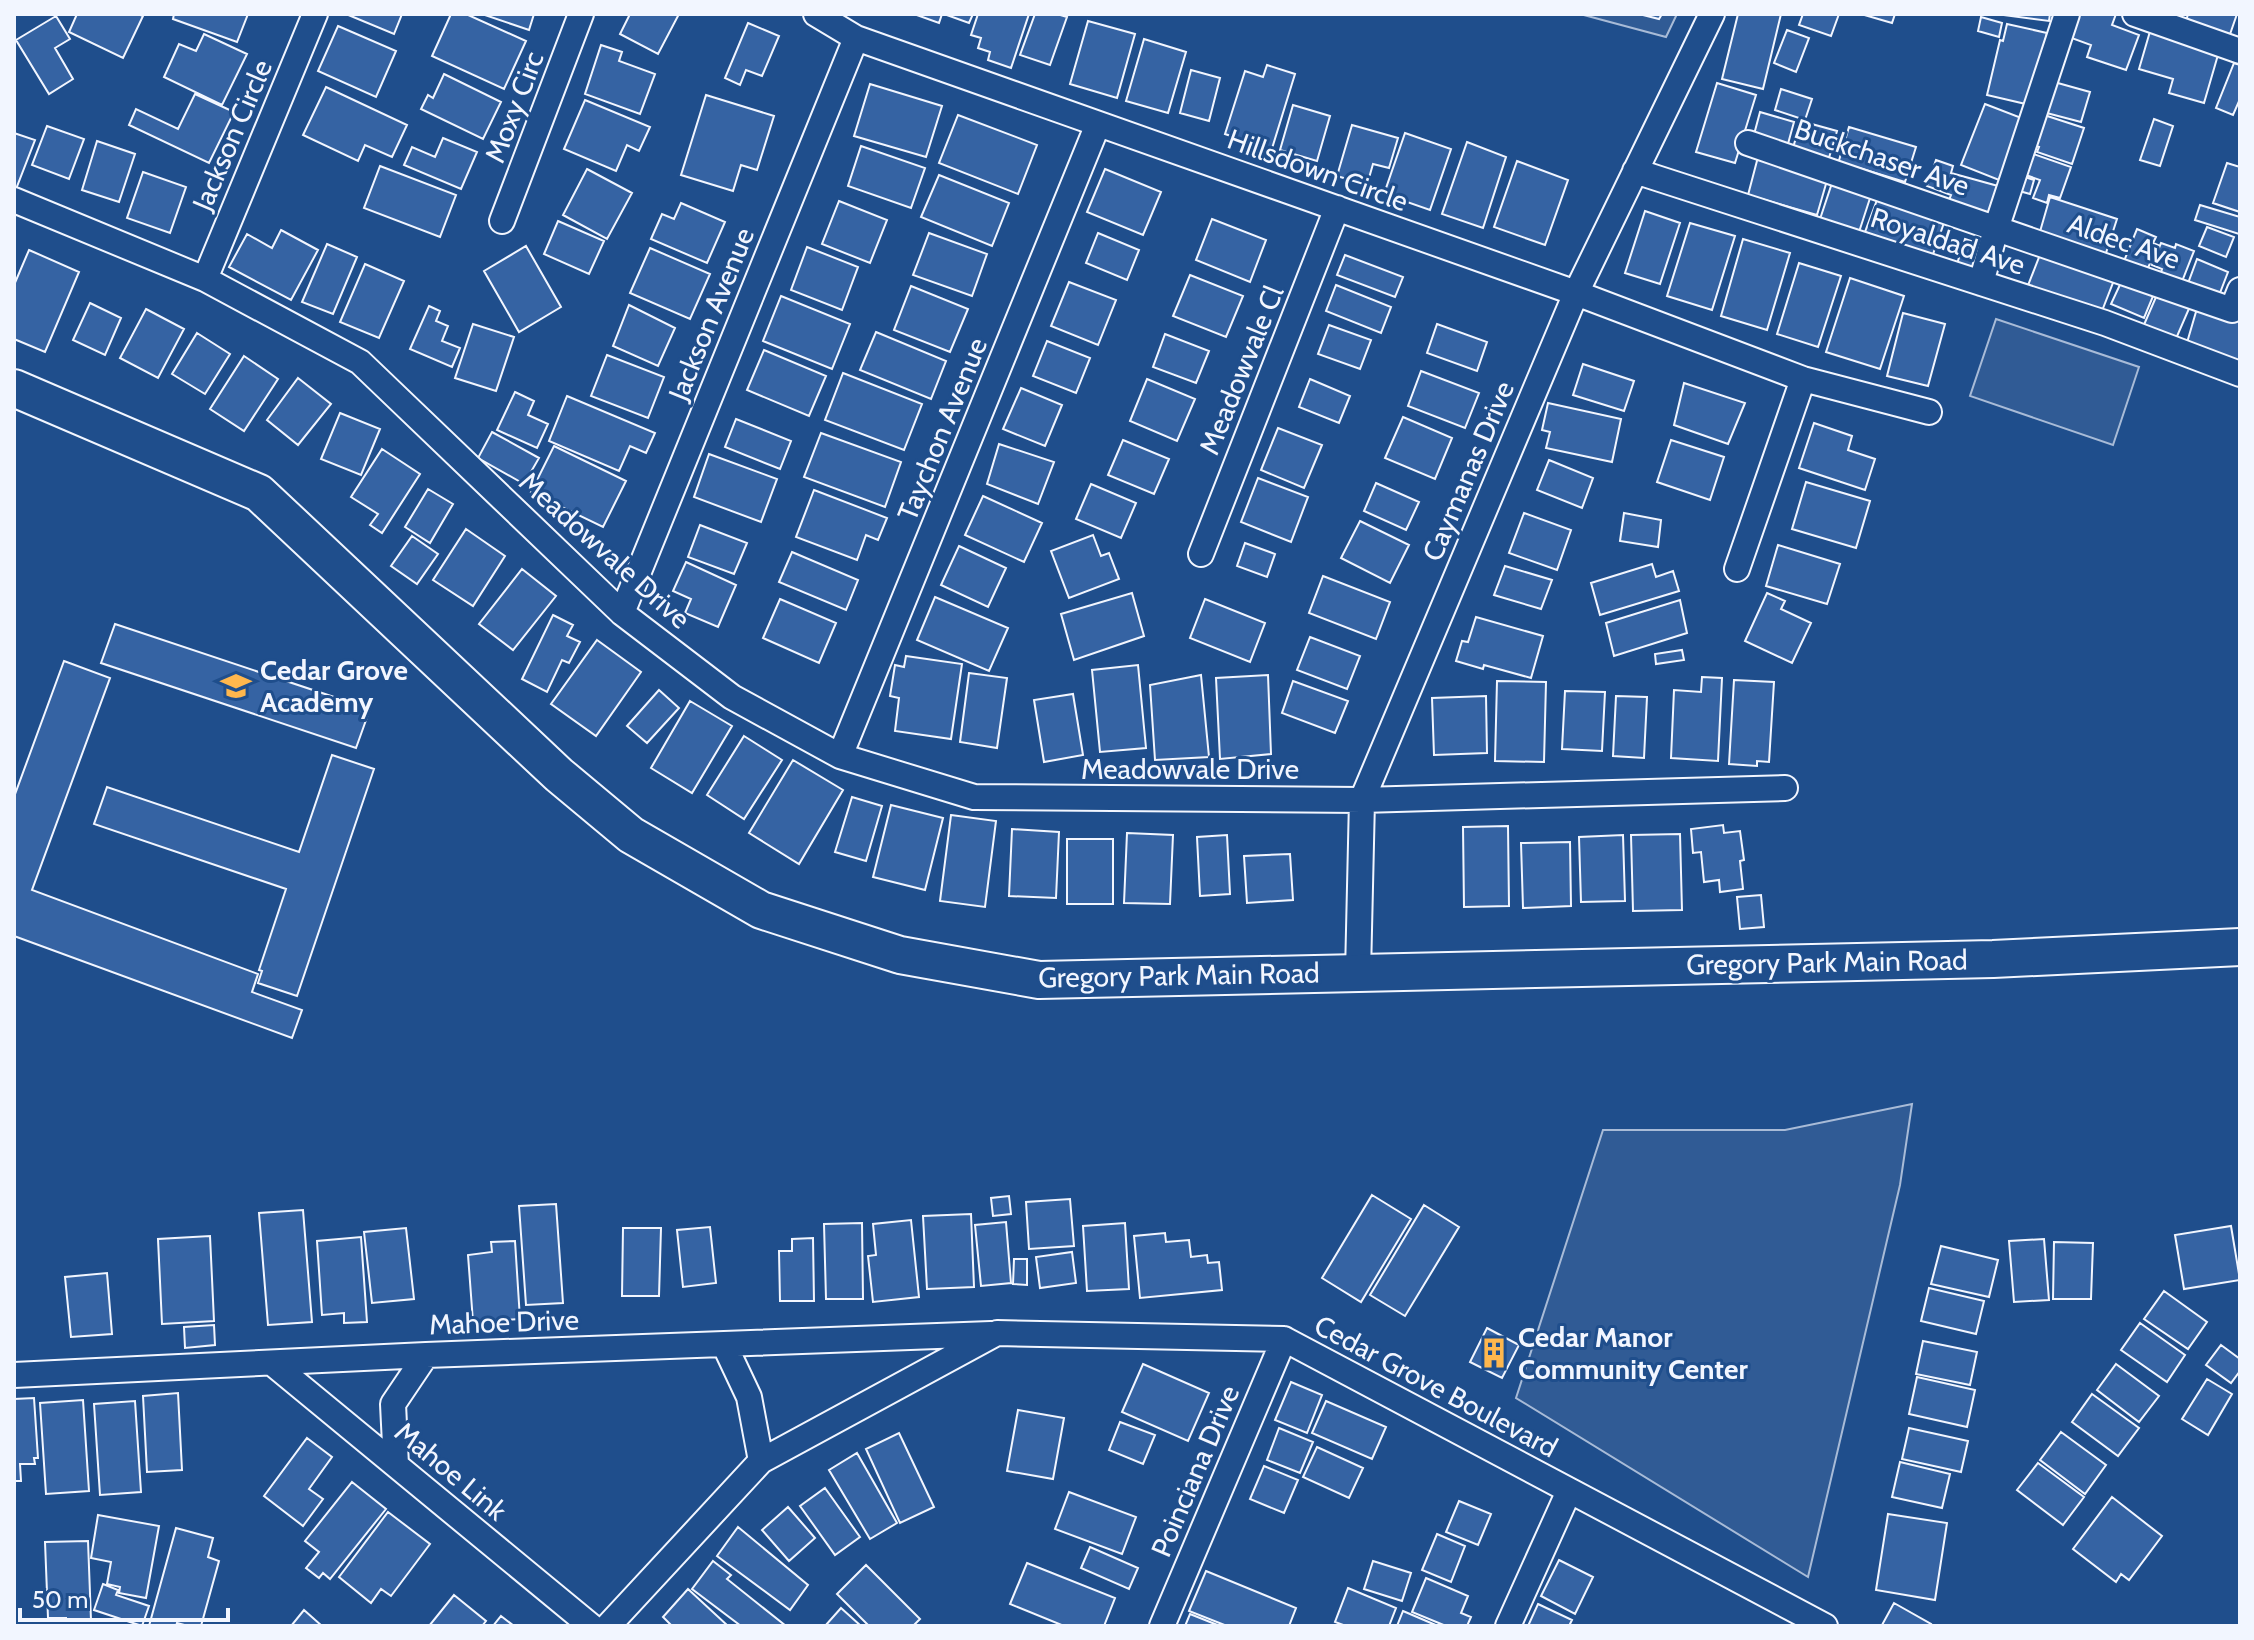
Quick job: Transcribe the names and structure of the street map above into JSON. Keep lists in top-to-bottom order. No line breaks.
{"streets":{"street":["Moxy Circ","Jackson Circle","Buckchaser Ave","Hillsdown Circle","Royaldad Ave","Aldec Ave","Jackson Avenue","Meadowvale Cl","Taychon Avenue","Caymanas Drive","Meadowvale Drive","Gregory Park Main Road","Mahoe Drive","Cedar Grove Boulevard","Mahoe Link","Poinciana Drive"]},"crossings":[["Jackson Circle","Meadowvale Drive"],["Buckchaser Ave","Aldec Ave"],["Hillsdown Circle","Jackson Avenue"],["Hillsdown Circle","Meadowvale Cl"],["Hillsdown Circle","Taychon Avenue"],["Hillsdown Circle","Caymanas Drive"],["Royaldad Ave","Caymanas Drive"],["Jackson Avenue","Meadowvale Drive"],["Taychon Avenue","Meadowvale Drive"],["Caymanas Drive","Meadowvale Drive"],["Caymanas Drive","Gregory Park Main Road"],["Mahoe Drive","Cedar Grove Boulevard"],["Mahoe Drive","Mahoe Link"],["Cedar Grove Boulevard","Poinciana Drive"]],"places":{"school or university":["Cedar Grove Academy"],"building":["Cedar Manor Community Center"]},"scale_bar":"50 m"}
